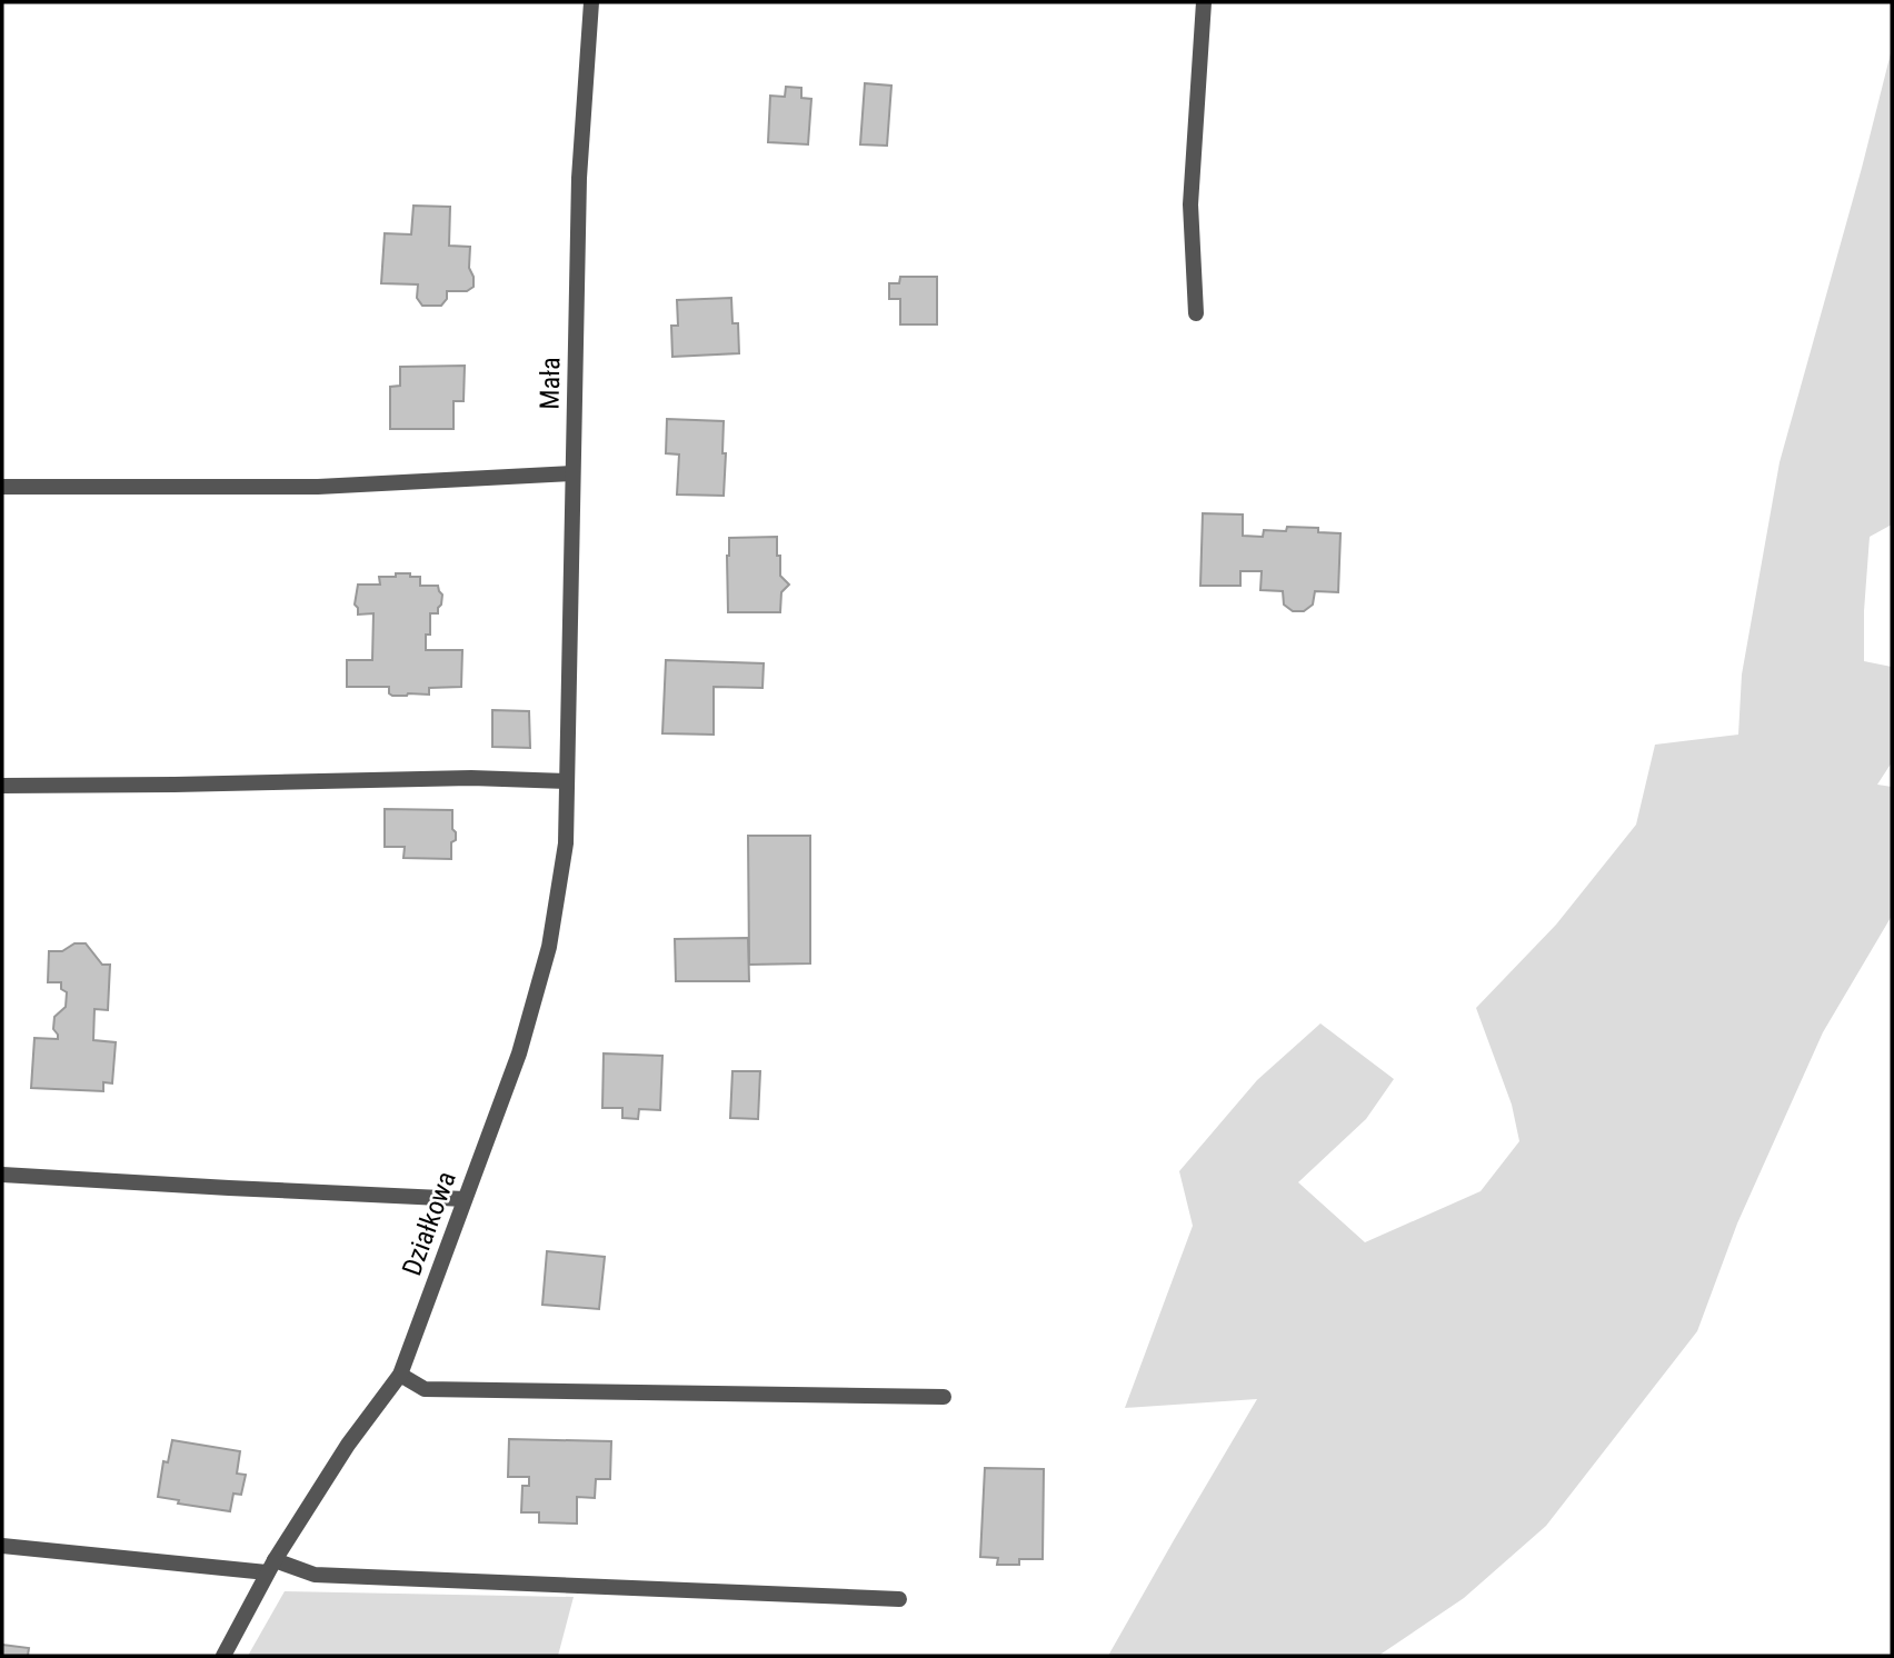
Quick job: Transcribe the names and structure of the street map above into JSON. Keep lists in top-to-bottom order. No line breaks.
{"streets":{"street":["Mała","Działkowa"]},"crossings":[["Mała","Działkowa"]]}
